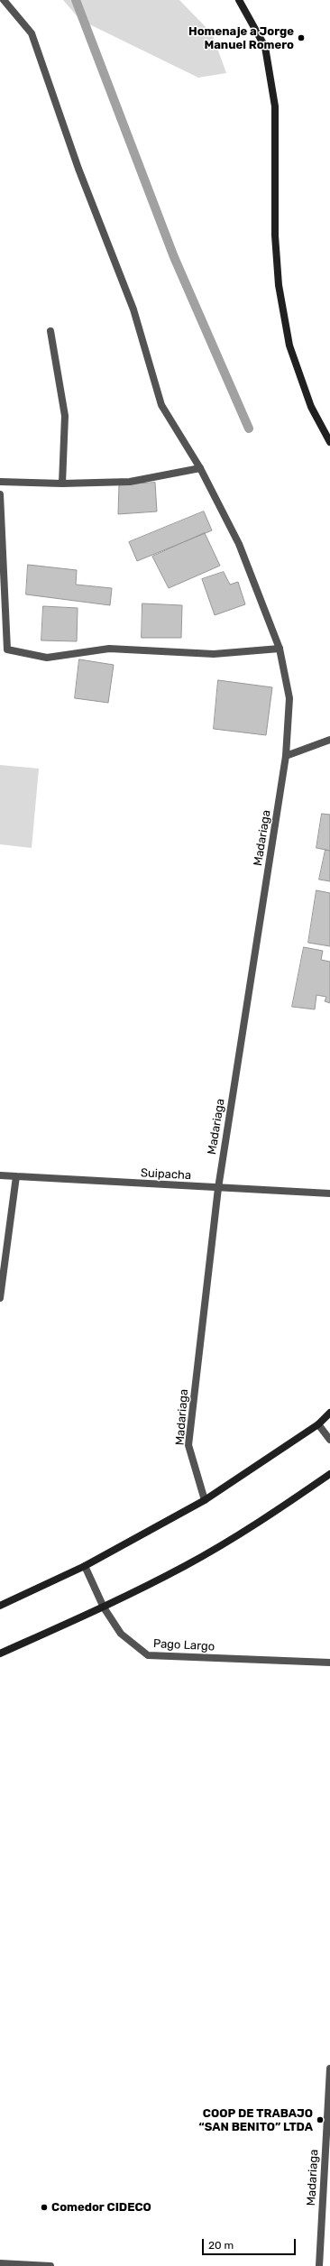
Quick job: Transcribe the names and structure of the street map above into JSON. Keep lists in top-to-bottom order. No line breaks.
{"streets":{"street":["Madariaga","Suipacha","Pago Largo"]},"crossings":[["Madariaga","Suipacha"]],"places":["Homenaje a Jorge Manuel Romero","COOP DE TRABAJO “SAN BENITO” LTDA","Comedor CIDECO"],"scale_bar":"20 m"}
